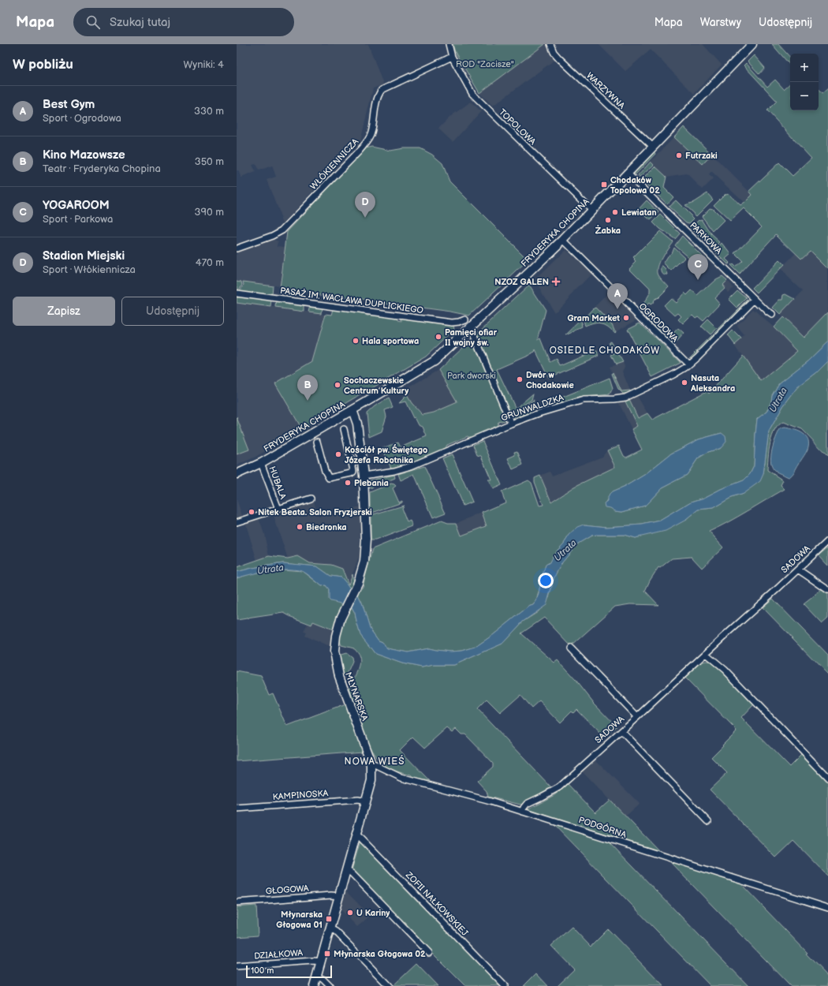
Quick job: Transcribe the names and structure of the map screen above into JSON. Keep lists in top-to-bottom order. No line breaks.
{"streets":{"main road":["FRYDERYKA CHOPINA","MŁYNARSKA"],"street":["WARZYWNA","TOPOLOWA","WŁÓKIENNICZA","PARKOWA","PASAŻ IM. WACŁAWA DUPLICKIEGO","OGRODOWA","GRUNWALDZKA","HUBALA","SADOWA","KAMPINOSKA","PODGÓRNA","GŁOGOWA","ZOFII NAŁKOWSKIEJ","DZIAŁKOWA"]},"crossings":[["WARZYWNA","FRYDERYKA CHOPINA"],["TOPOLOWA","WŁÓKIENNICZA"],["TOPOLOWA","FRYDERYKA CHOPINA"],["FRYDERYKA CHOPINA","PARKOWA"],["FRYDERYKA CHOPINA","OGRODOWA"],["FRYDERYKA CHOPINA","HUBALA"],["FRYDERYKA CHOPINA","MŁYNARSKA"],["PARKOWA","GRUNWALDZKA"],["OGRODOWA","GRUNWALDZKA"],["GRUNWALDZKA","MŁYNARSKA"],["SADOWA","PODGÓRNA"],["MŁYNARSKA","KAMPINOSKA"],["MŁYNARSKA","PODGÓRNA"],["MŁYNARSKA","GŁOGOWA"],["MŁYNARSKA","ZOFII NAŁKOWSKIEJ"],["MŁYNARSKA","DZIAŁKOWA"]],"districts":["OSIEDLE CHODAKÓW","NOWA WIEŚ"],"water":["Utrata"],"parks":["ROD \"Zacisze\"","Park dworski"],"places":{"other":["Futrzaki","Lewiatan","Żabka","Gram Market","Pamięci ofiar II wojny św.","Hala sportowa","Dwór w Chodakowie","Nasuta Aleksandra","Sochaczewskie Centrum Kultury","Kościół pw. Świętego Józefa Robotnika","Plebania","Nitek Beata. Salon Fryzjerski","Biedronka","U Kariny"],"transit":["Chodaków Topolowa 02","Młynarska Głogowa 01","Młynarska Głogowa 02"],"health":["NZOZ GALEN"]},"scale_bar":"100 m","page":{"header":"Mapa","search":"Szukaj tutaj","nav":["Mapa","Warstwy","Udostępnij"],"heading":["W pobliżu","Wyniki: 4"],"map_buttons":["+","−"],"list":[{"mark":"A","name":"Best Gym","note":"Sport · Ogrodowa","value":"330 m"},{"mark":"B","name":"Kino Mazowsze","note":"Teatr · Fryderyka Chopina","value":"350 m"},{"mark":"C","name":"YOGAROOM","note":"Sport · Parkowa","value":"390 m"},{"mark":"D","name":"Stadion Miejski","note":"Sport · Włókiennicza","value":"470 m"}],"pins":["D","C","A","B"],"buttons":["Zapisz","Udostępnij"],"scale":"100 m"}}
